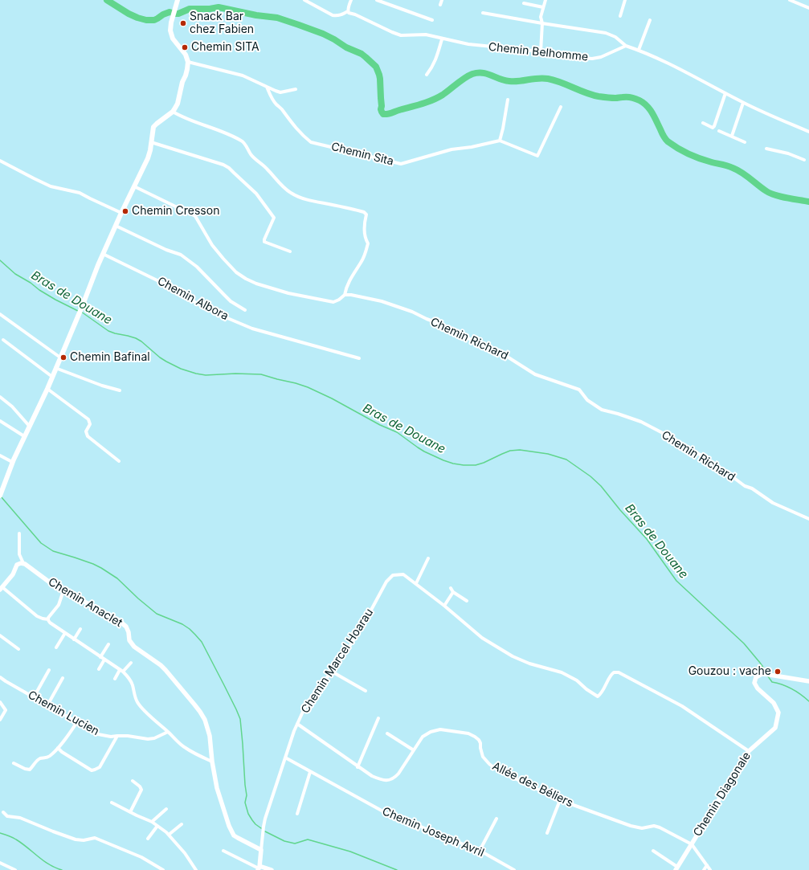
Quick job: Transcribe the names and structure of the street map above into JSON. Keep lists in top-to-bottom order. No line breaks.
{"streets":{"street":["Chemin Belhomme","Chemin Sita","Chemin Albora","Chemin Richard","Chemin Anaclet","Chemin Marcel Hoarau","Chemin Lucien","Allée des Béliers","Chemin Diagonale","Chemin Joseph Avril"]},"crossings":[["Chemin Anaclet","Chemin Marcel Hoarau"],["Chemin Marcel Hoarau","Allée des Béliers"],["Chemin Marcel Hoarau","Chemin Diagonale"],["Chemin Marcel Hoarau","Chemin Joseph Avril"],["Allée des Béliers","Chemin Diagonale"]],"water":["Bras de Douane"],"places":["Snack Bar chez Fabien","Chemin SITA","Chemin Cresson","Chemin Bafinal","Gouzou : vache"]}
